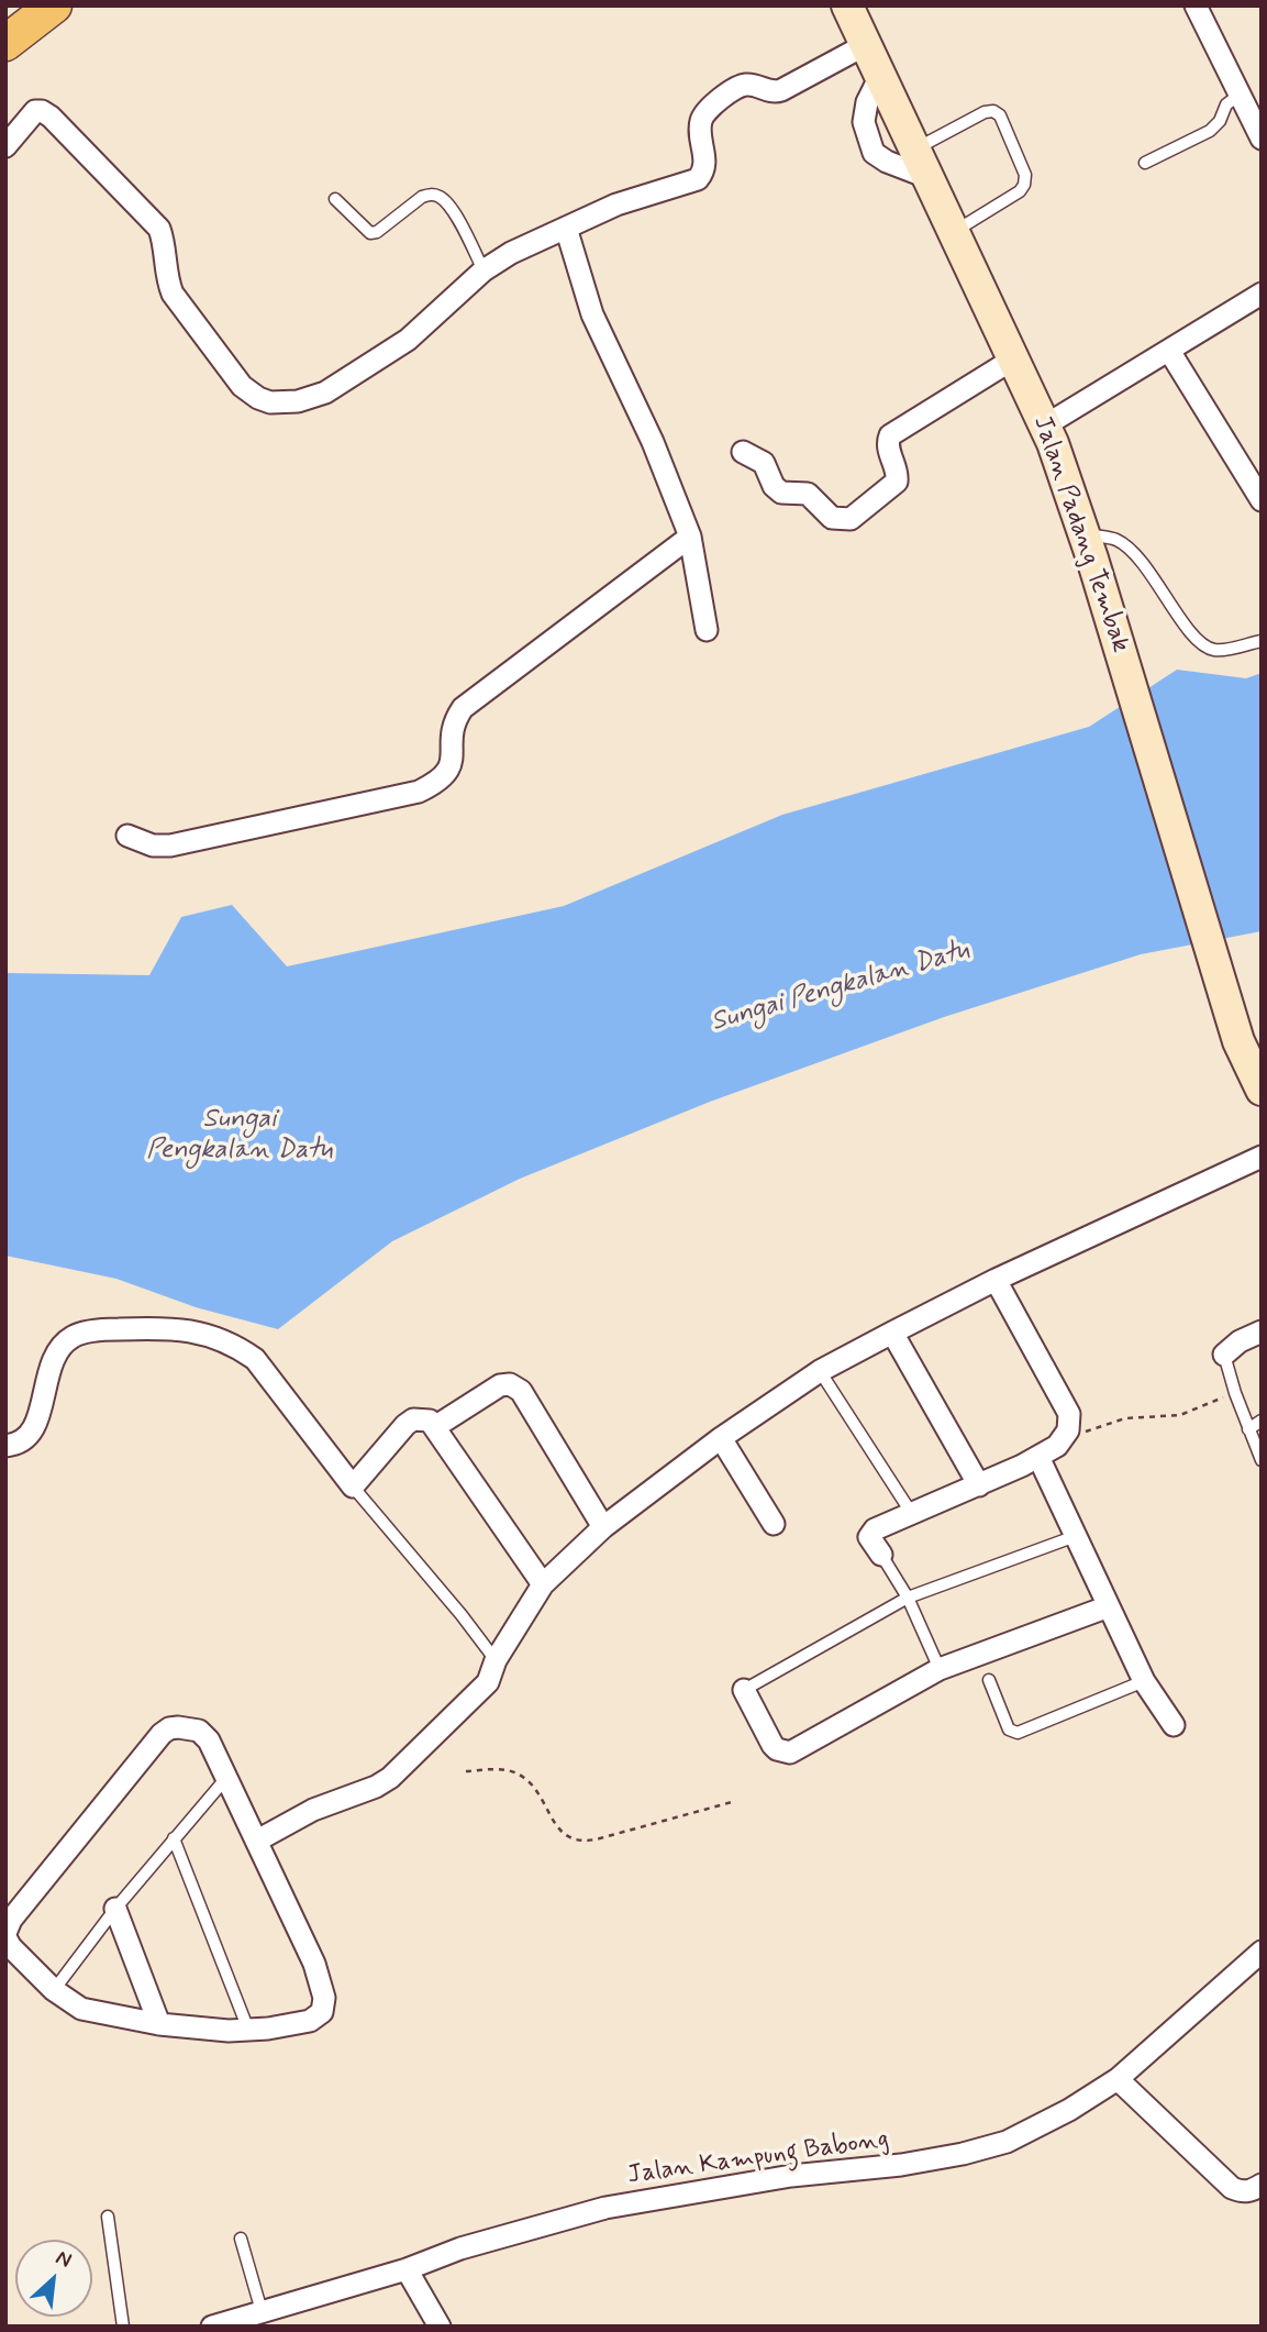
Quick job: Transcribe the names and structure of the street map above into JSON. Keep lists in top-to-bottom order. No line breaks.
{"streets":{"main road":["Jalan Padang Tembak"],"street":["Jalan Kampung Babong"]},"water":["Sungai Pengkalan Datu"],"north":"top right"}
